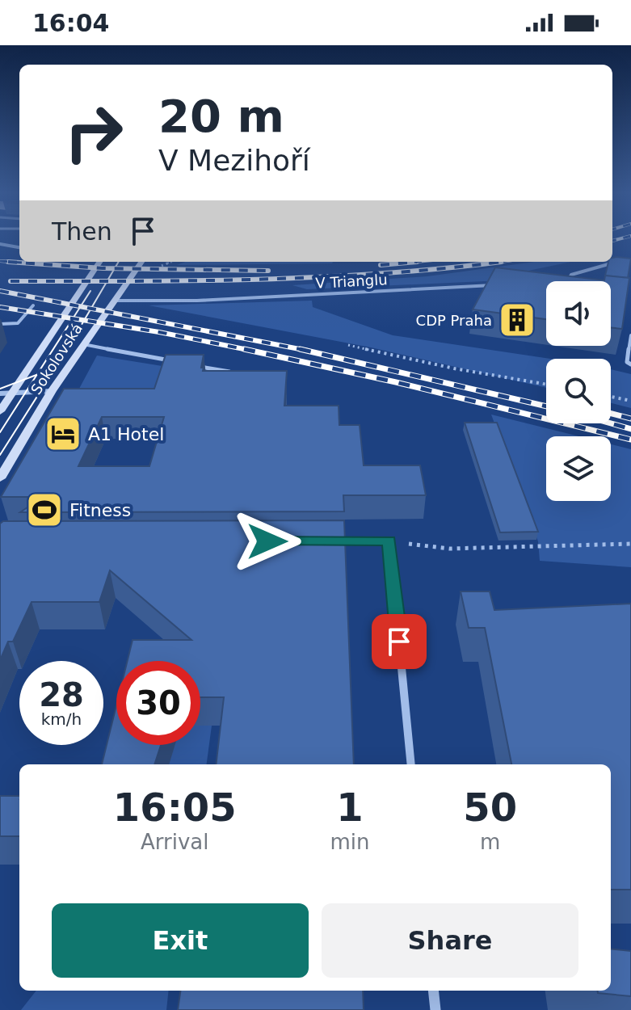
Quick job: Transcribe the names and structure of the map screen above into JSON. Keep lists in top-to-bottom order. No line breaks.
{"streets":{"main road":["Sokolovská"],"lane":["V Trianglu"]},"crossings":[["V Trianglu","Sokolovská"]],"places":{"building":["CDP Praha"],"hotel":["A1 Hotel"],"sports":["Fitness"]},"page":{"status":"16:04","turn":["20 m","V Mezihoří"],"then":"Then","speed":"28 km/h","limit":"30","eta":["16:05","Arrival","1","min","50","m"],"buttons":["Exit","Share"]}}
